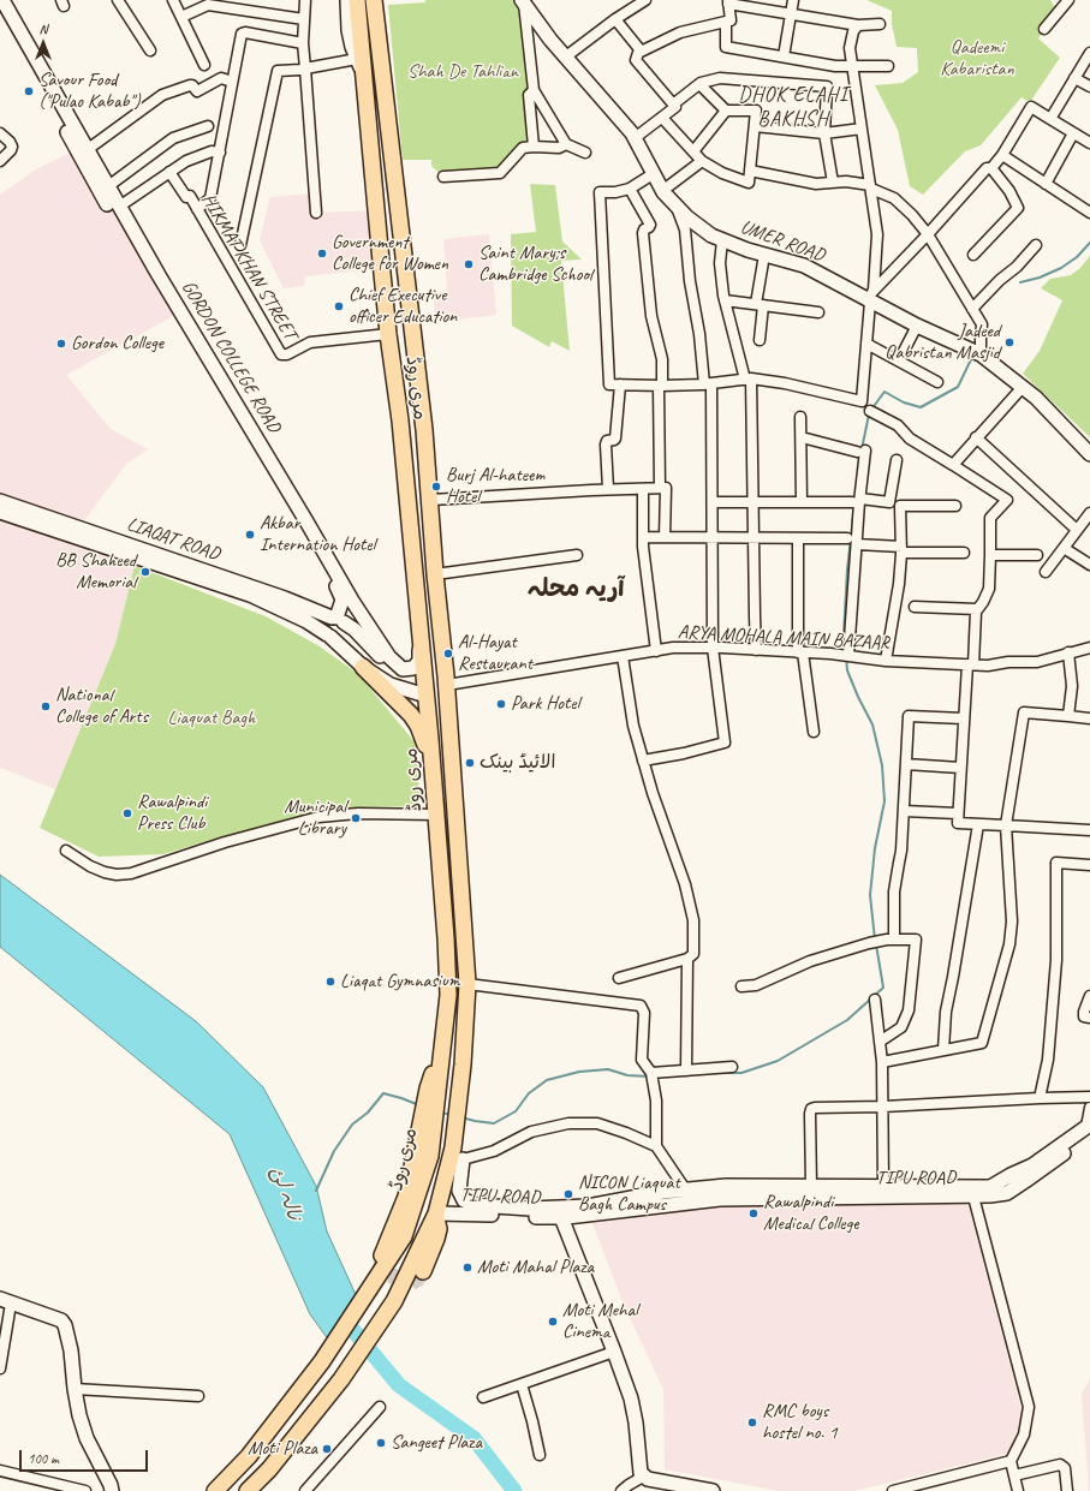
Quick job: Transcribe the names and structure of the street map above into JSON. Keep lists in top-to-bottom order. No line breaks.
{"streets":{"main road":["مری روڈ"],"street":["UMER ROAD","HIKMAT KHAN STREET","GORDON COLLEGE ROAD","LIAQAT ROAD","ARYA MOHALA MAIN BAZAAR","TIPU ROAD"]},"crossings":[["HIKMAT KHAN STREET","مری روڈ"],["GORDON COLLEGE ROAD","LIAQAT ROAD"],["مری روڈ","LIAQAT ROAD"],["مری روڈ","ARYA MOHALA MAIN BAZAAR"],["مری روڈ","TIPU ROAD"]],"districts":["DHOK ELAHI BAKHSH","آریہ محلہ"],"water":["نالہ لئ"],"parks":["Qadeemi Kabaristan","Shah De Tahlian","Liaquat Bagh"],"places":["Savour Food (\"Pulao Kabab\")","Government College for Women","Saint Mary;s Cambridge School","Chief Executive officer Education","Jadeed Qabristan Masjid","Gordon College","Burj Al-hateem Hotel","Akbar Internation Hotel","BB Shaheed Memorial","Al-Hayat Restaurant","Park Hotel","National College of Arts","الائیڈ بینک","Rawalpindi Press Club","Municipal Library","Liaqat Gymnasium","NICON Liaquat Bagh Campus","Rawalpindi Medical College","Moti Mahal Plaza","Moti Mehal Cinema","RMC boys hostel no. 1","Sangeet Plaza","Moti Plaza"],"scale_bar":"100 m","north":"top"}
